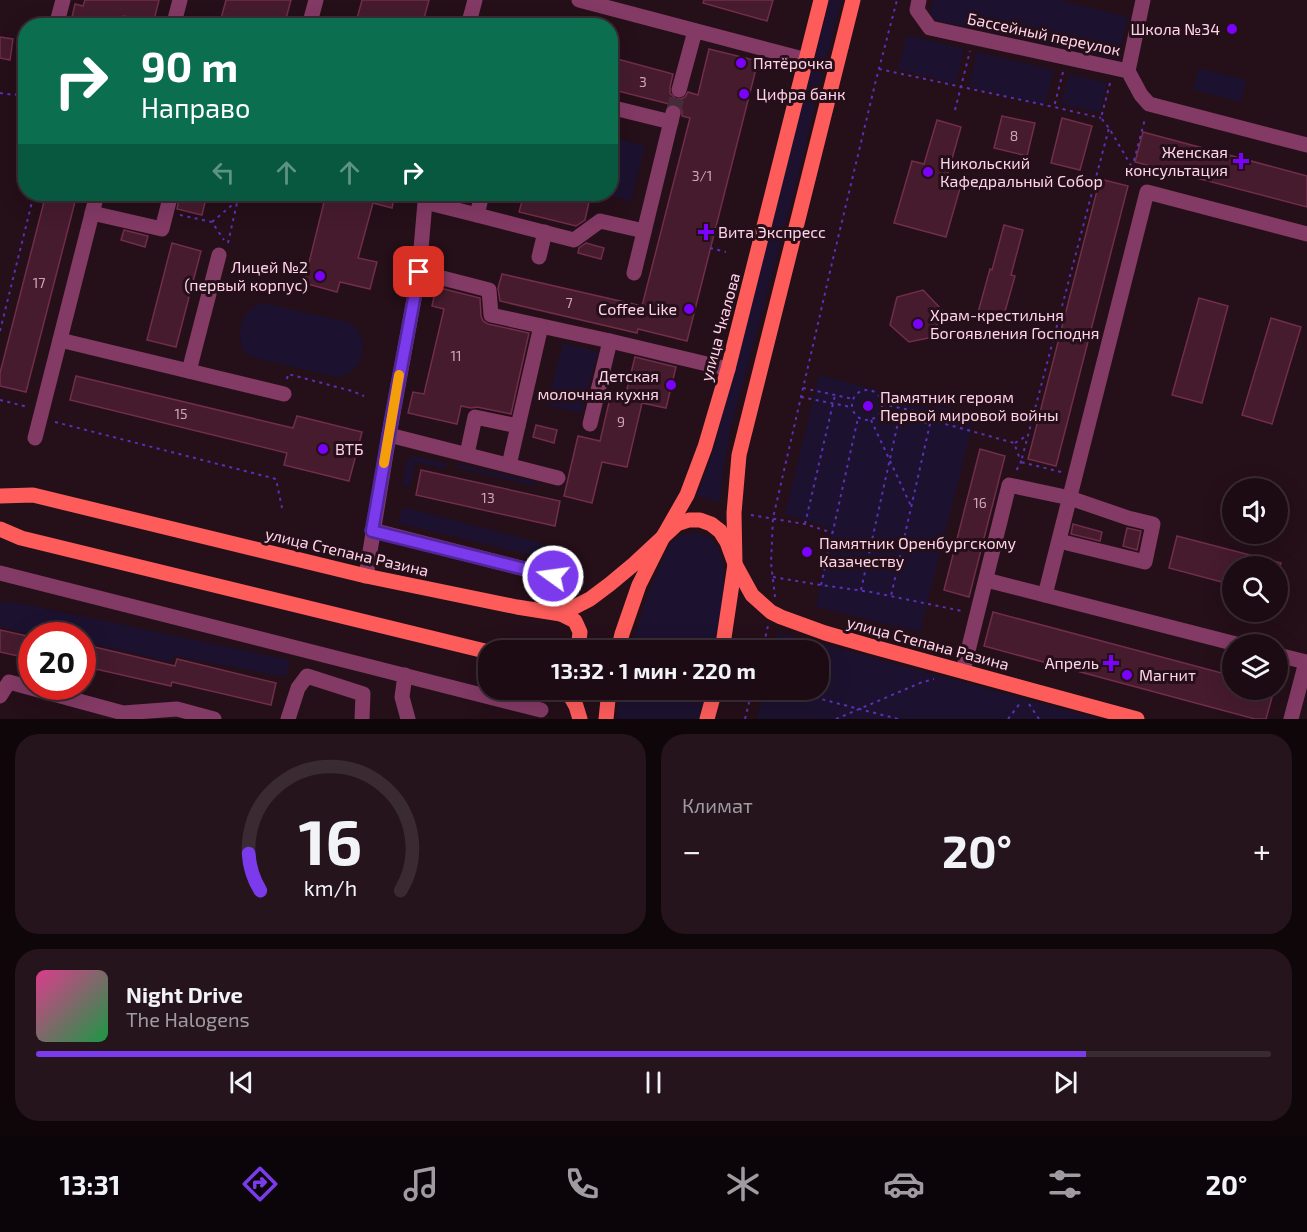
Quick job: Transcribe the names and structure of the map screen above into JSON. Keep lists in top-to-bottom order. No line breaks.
{"streets":{"main road":["улица Чкалова","улица Степана Разина"],"street":["Бассейный переулок"]},"crossings":[["улица Чкалова","улица Степана Разина"]],"places":{"other":["Школа №34","Пятёрочка","Цифра банк","Никольский Кафедральный Собор","Лицей №2 (первый корпус)","Coffee Like","Храм-крестильня Богоявления Господня","Детская молочная кухня","Памятник героям Первой мировой войны","ВТБ","Памятник Оренбургскому Казачеству","Магнит"],"health":["Женская консультация","Вита Экспресс","Апрель"]},"house_numbers":["3","8","3/1","17","7","11","15","9","13","16"],"page":{"turn":["90 m","Направо"],"limit":"20","trip":"13:32 · 1 мин · 220 m","tile":"Климат","heat":["−","20°","+"],"song":["Night Drive","The Halogens"],"tabs":["13:31","20°"],"gauge":["16","km/h"]}}
